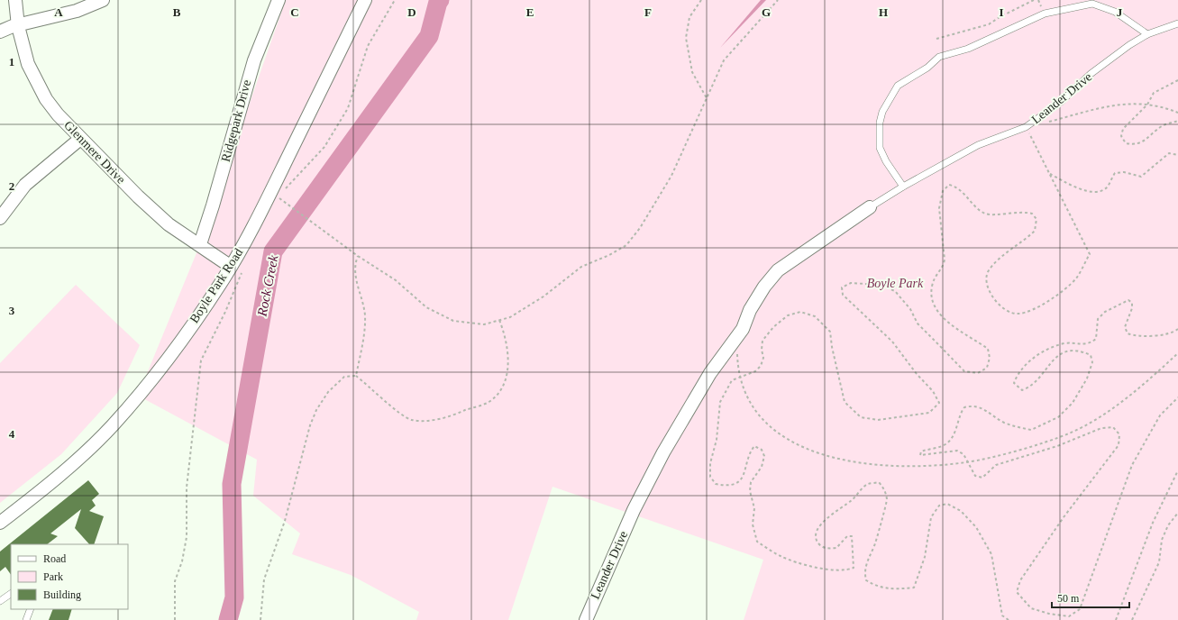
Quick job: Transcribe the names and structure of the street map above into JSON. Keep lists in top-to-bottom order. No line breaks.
{"streets":{"street":["Leander Drive","Ridgepark Drive","Glenmere Drive","Boyle Park Road"]},"crossings":[["Ridgepark Drive","Glenmere Drive"],["Glenmere Drive","Boyle Park Road"]],"water":["Rock Creek"],"parks":["Boyle Park"],"legend":["Road","Park","Building"],"scale_bar":"50 m","grid":{"columns":["A","B","C","D","E","F","G","H","I","J"],"rows":["1","2","3","4"]}}
